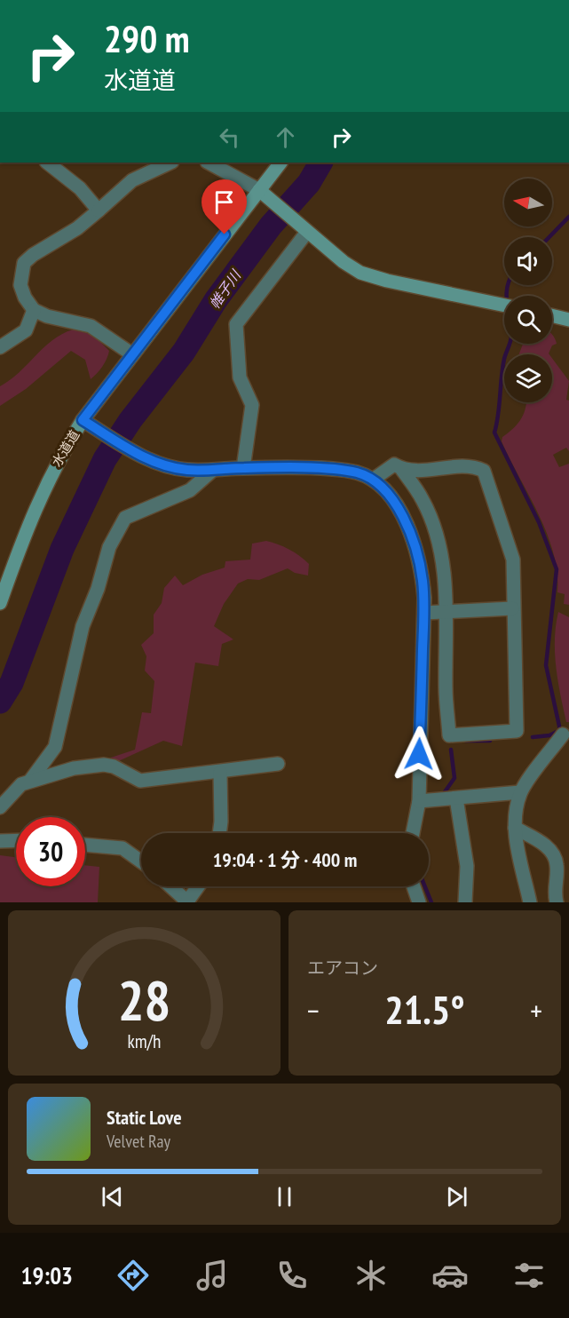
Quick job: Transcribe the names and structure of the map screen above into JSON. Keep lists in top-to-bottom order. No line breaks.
{"streets":{"street":["水道道"]},"water":["帷子川"],"north":"left","page":{"turn":["290 m","水道道"],"limit":"30","trip":"19:04 · 1 分 · 400 m","tile":"エアコン","heat":["−","21.5°","+"],"song":["Static Love","Velvet Ray"],"tabs":"19:03","gauge":["28","km/h"]}}
